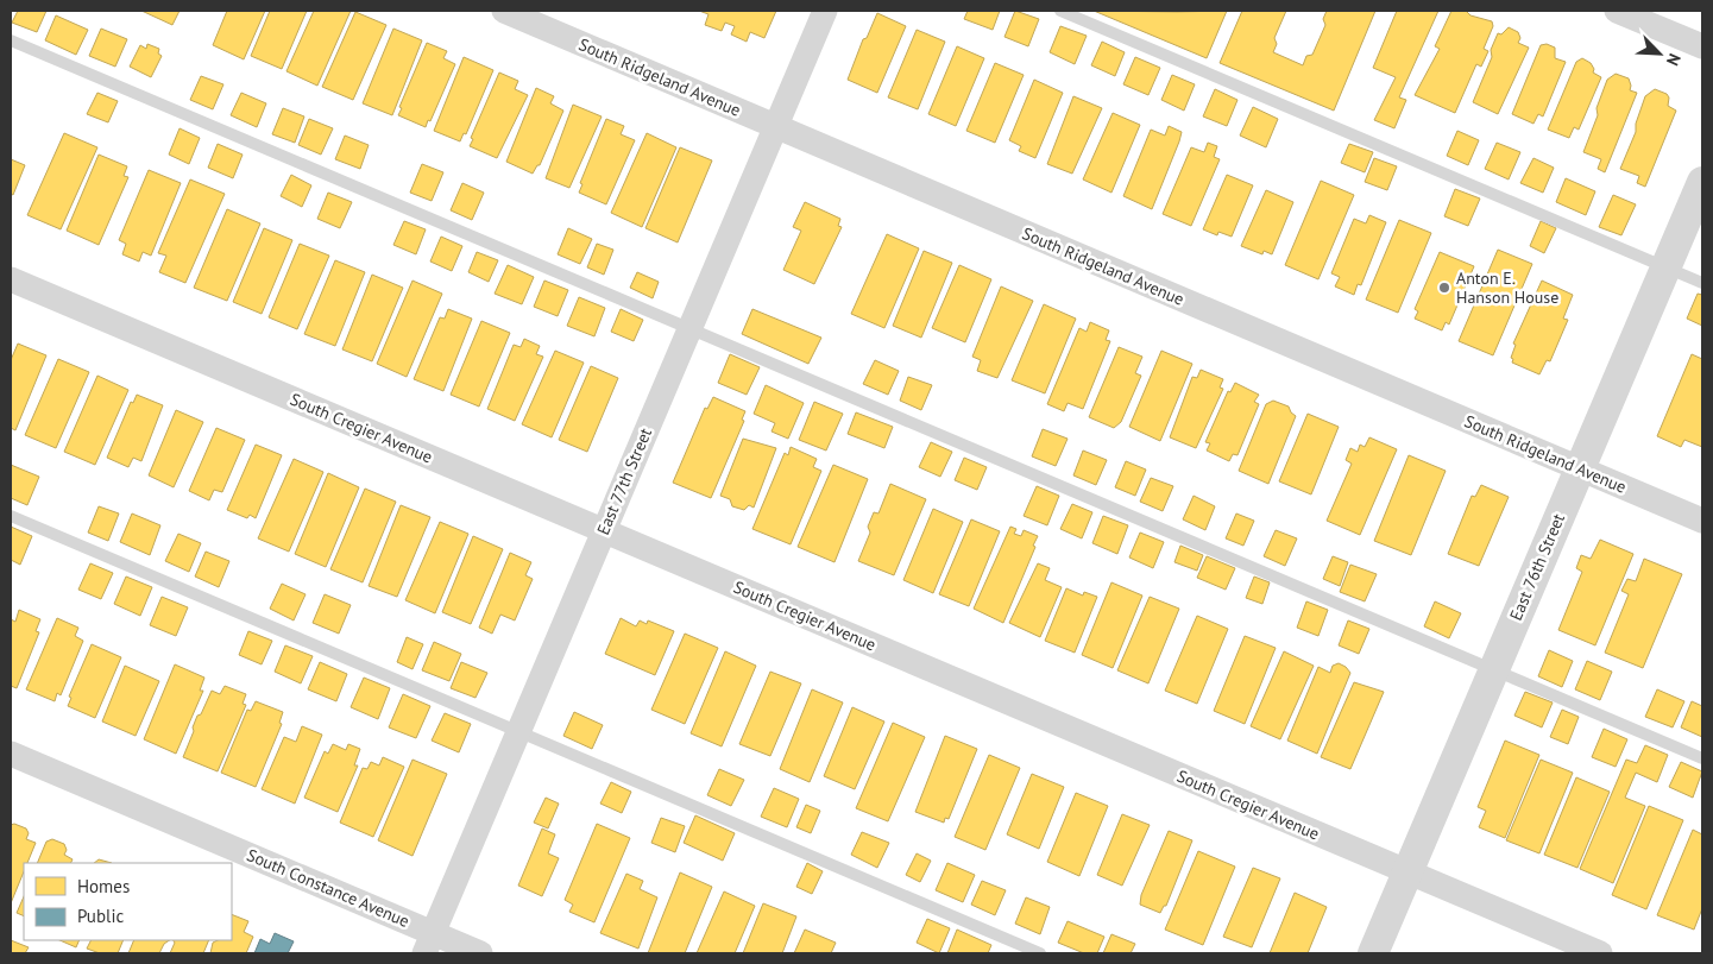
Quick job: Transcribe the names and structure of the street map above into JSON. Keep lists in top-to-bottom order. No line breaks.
{"streets":{"street":["South Ridgeland Avenue","South Cregier Avenue","East 77th Street","East 76th Street","South Constance Avenue"]},"crossings":[["South Ridgeland Avenue","East 77th Street"],["South Ridgeland Avenue","East 76th Street"],["South Cregier Avenue","East 77th Street"],["South Cregier Avenue","East 76th Street"],["East 77th Street","South Constance Avenue"]],"places":["Anton E. Hanson House"],"legend":["Homes","Public"],"north":"bottom right"}
